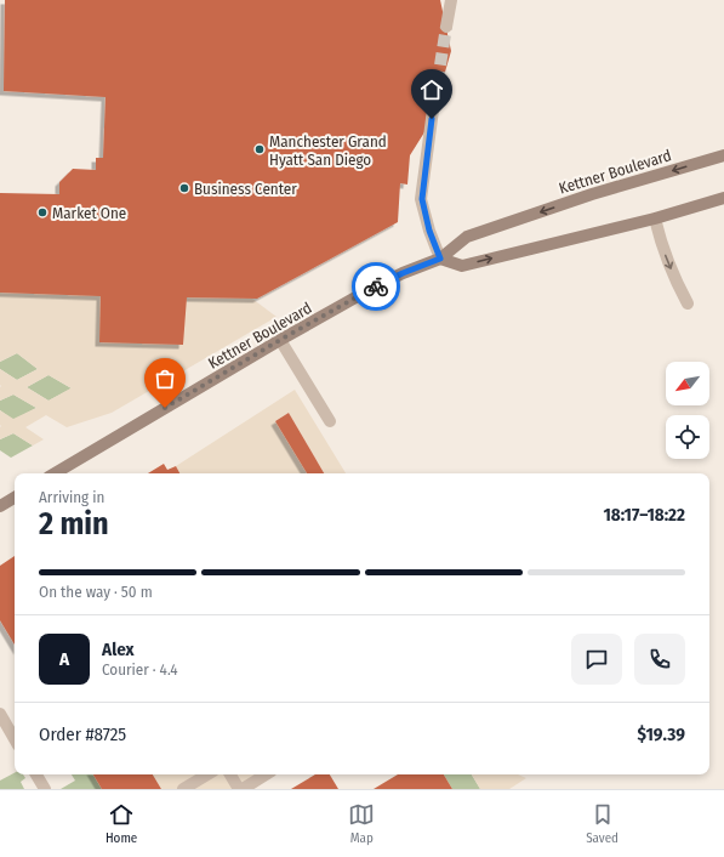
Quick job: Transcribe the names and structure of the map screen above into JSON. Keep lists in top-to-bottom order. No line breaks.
{"streets":{"street":["Kettner Boulevard"]},"places":["Manchester Grand Hyatt San Diego","Business Center","Market One"],"north":"bottom left","page":{"heading":["2 min","Arriving in","18:17–18:22"],"panel":["Alex","Courier · 4.4","Order #8725","$19.39"],"bar":"On the way · 50 m","round":"A","tabs":["Home","Map","Saved"]}}
